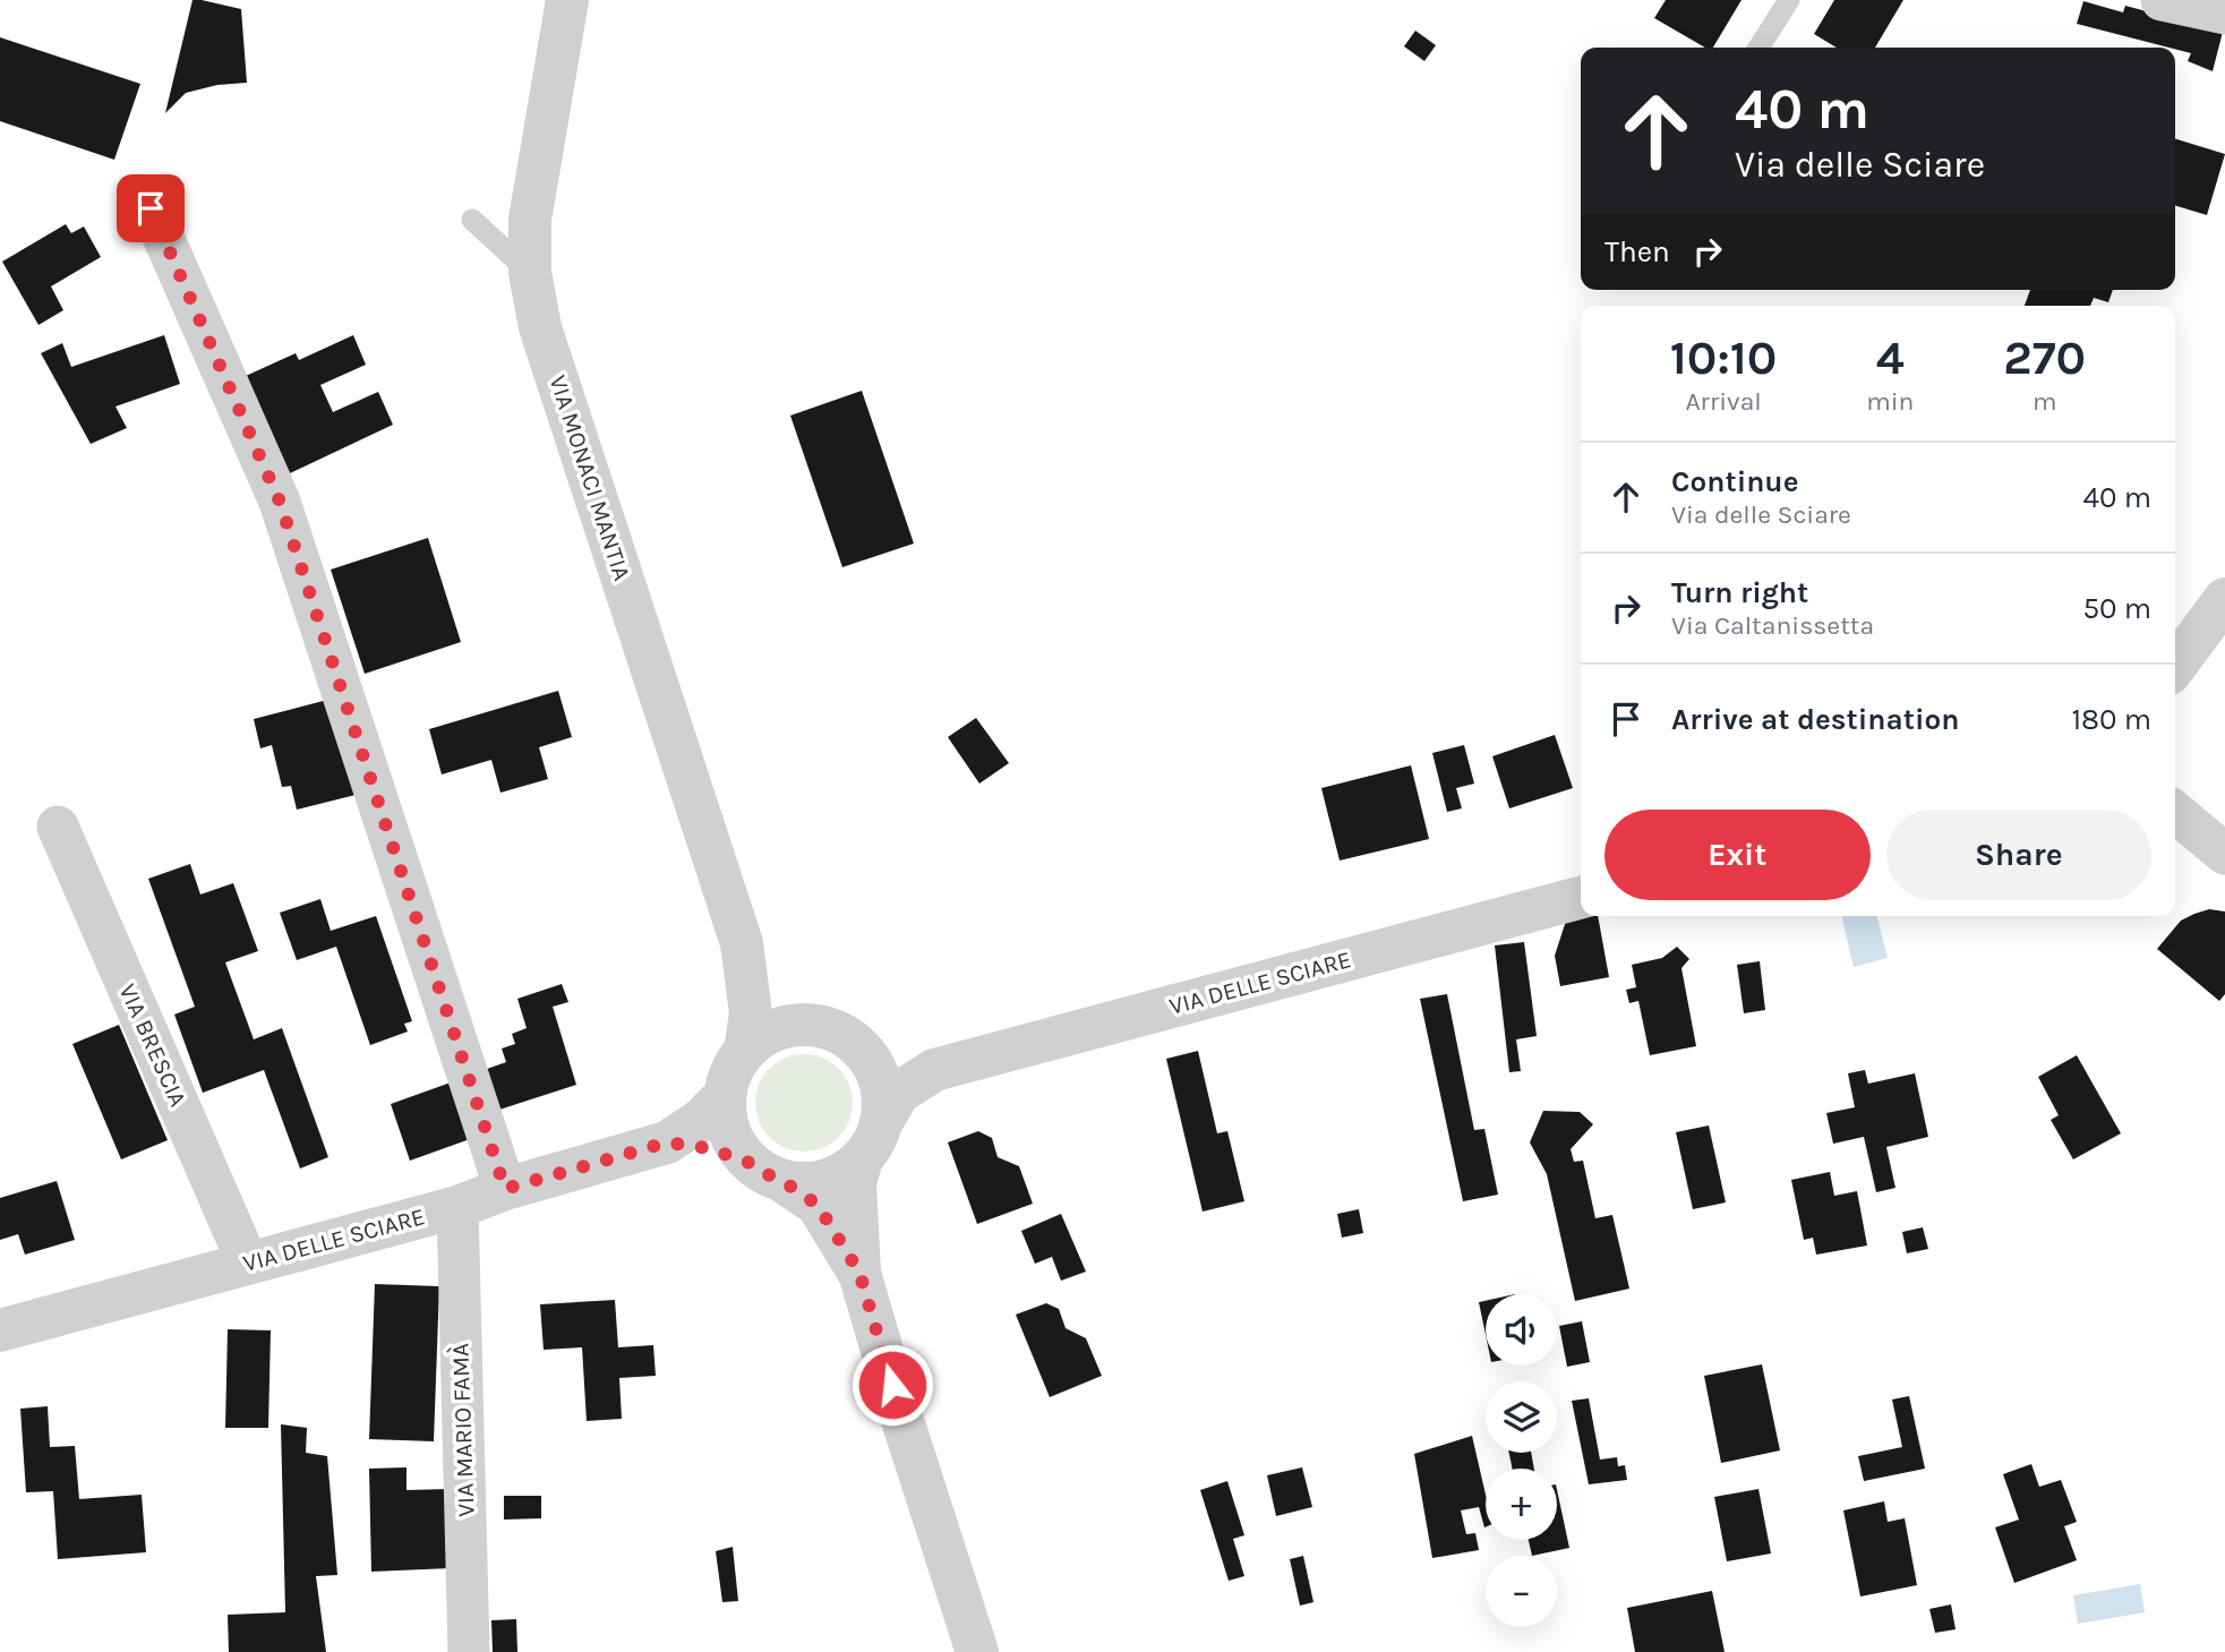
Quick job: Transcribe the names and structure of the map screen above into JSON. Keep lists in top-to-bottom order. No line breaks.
{"streets":{"street":["VIA MONACI MANTIA","VIA DELLE SCIARE","VIA BRESCIA","VIA MARIO FAMÀ"]},"crossings":[["VIA MONACI MANTIA","VIA DELLE SCIARE"],["VIA DELLE SCIARE","VIA BRESCIA"],["VIA DELLE SCIARE","VIA MARIO FAMÀ"]],"page":{"turn":["40 m","Via delle Sciare"],"then":"Then","eta":["10:10","Arrival","4","min","270","m"],"list":[{"name":"Continue","note":"Via delle Sciare","value":"40 m"},{"name":"Turn right","note":"Via Caltanissetta","value":"50 m"},{"name":"Arrive at destination","value":"180 m"}],"buttons":["Exit","Share"],"map_buttons":["+","−"]}}
